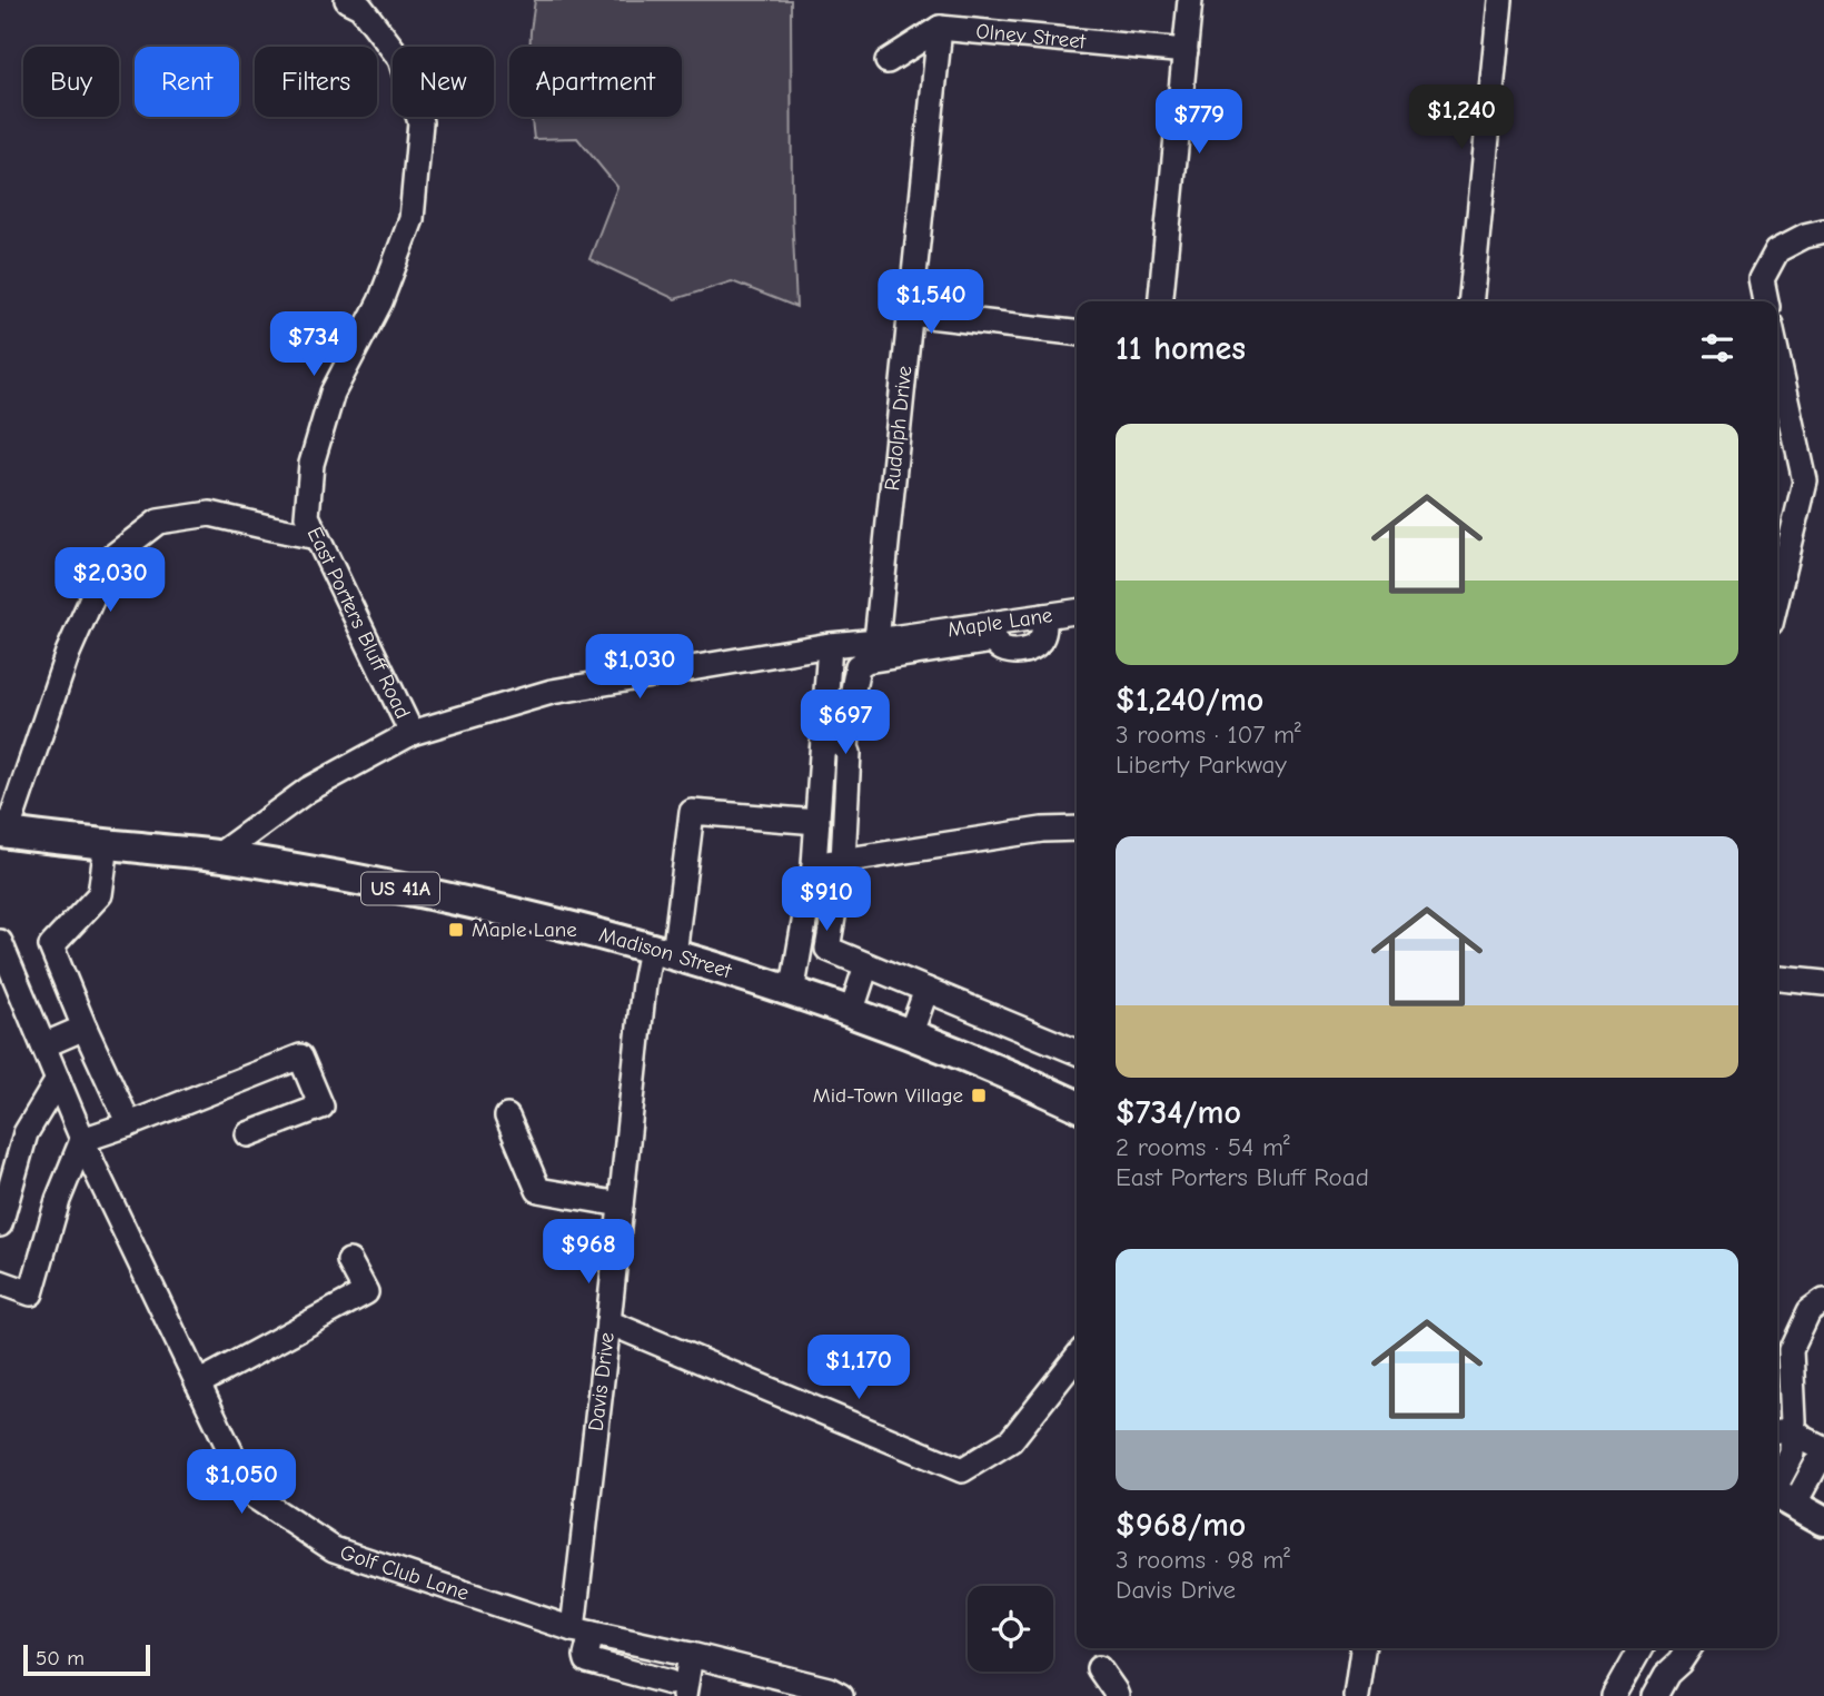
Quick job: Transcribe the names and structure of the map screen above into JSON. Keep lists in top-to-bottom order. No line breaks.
{"streets":{"main road":["US 41A","Madison Street"],"street":["Olney Street","Rudolph Drive","Maple Lane","East Porters Bluff Road","Davis Drive","Golf Club Lane"]},"crossings":[["Olney Street","Rudolph Drive"],["Rudolph Drive","Maple Lane"],["Maple Lane","East Porters Bluff Road"],["Maple Lane","Madison Street"],["Madison Street","Davis Drive"],["Davis Drive","Golf Club Lane"]],"places":{"transit":["Maple Lane","Mid-Town Village"]},"scale_bar":"50 m","page":{"chip":["Buy","Rent","Filters","New","Apartment"],"price":["$1,240","$779","$1,540","$734","$2,030","$1,030","$697","$910","$968","$1,170","$1,050"],"heading":"11 homes","list":[{"name":"$1,240/mo","note":"3 rooms · 107 m² · Liberty Parkway"},{"name":"$734/mo","note":"2 rooms · 54 m² · East Porters Bluff Road"},{"name":"$968/mo","note":"3 rooms · 98 m² · Davis Drive"}],"scale":"50 m"}}
